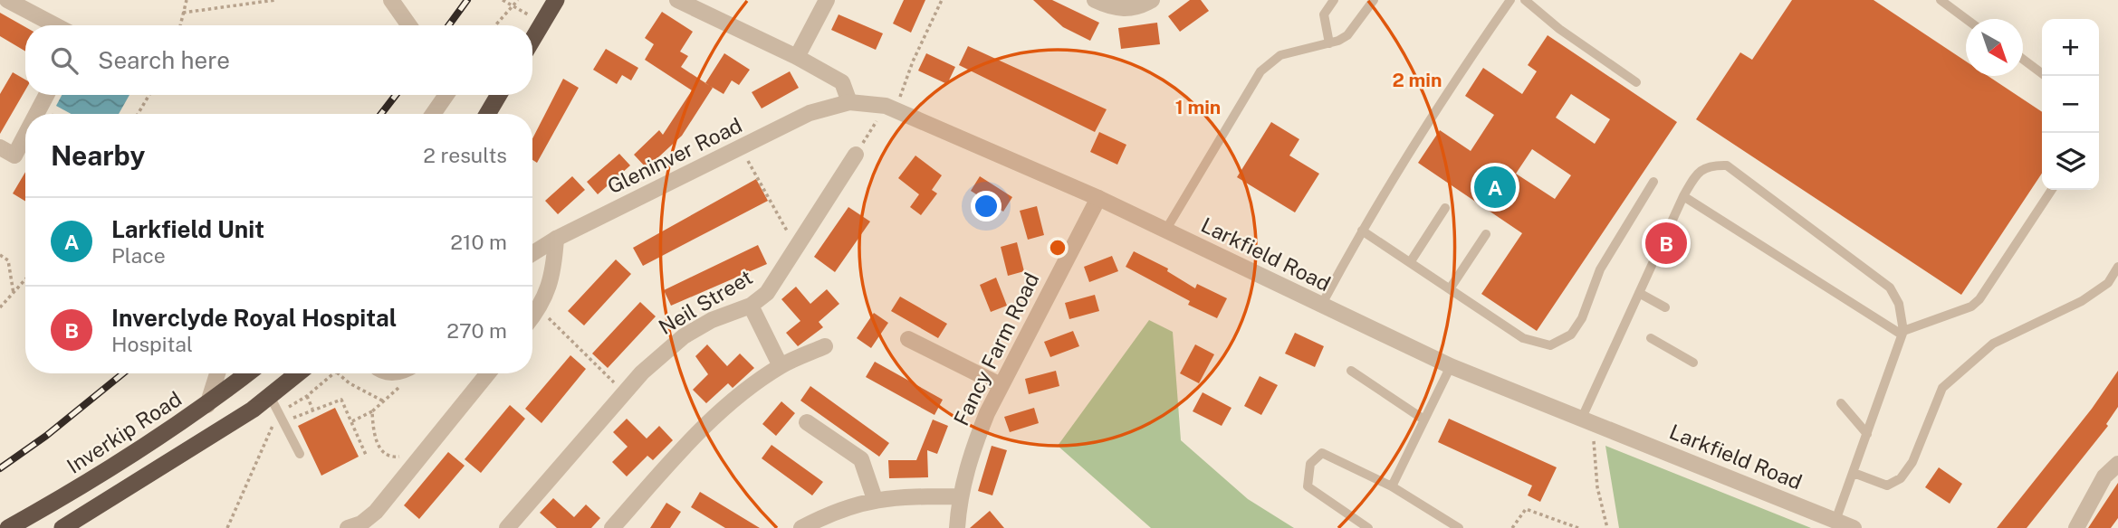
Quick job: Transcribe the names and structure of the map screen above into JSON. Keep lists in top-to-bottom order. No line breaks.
{"streets":{"highway":["Inverkip Road"],"street":["Gleninver Road","Larkfield Road","Neil Street","Fancy Farm Road"]},"crossings":[["Gleninver Road","Larkfield Road"],["Larkfield Road","Fancy Farm Road"]],"north":"bottom right","page":{"map_buttons":["+","−"],"search":"Search here","heading":["Nearby","2 results"],"pins":["A","B"],"list":[{"mark":"A","name":"Larkfield Unit","note":"Place","value":"210 m"},{"mark":"B","name":"Inverclyde Royal Hospital","note":"Hospital","value":"270 m"}]},"rings":["2 min","1 min"]}
